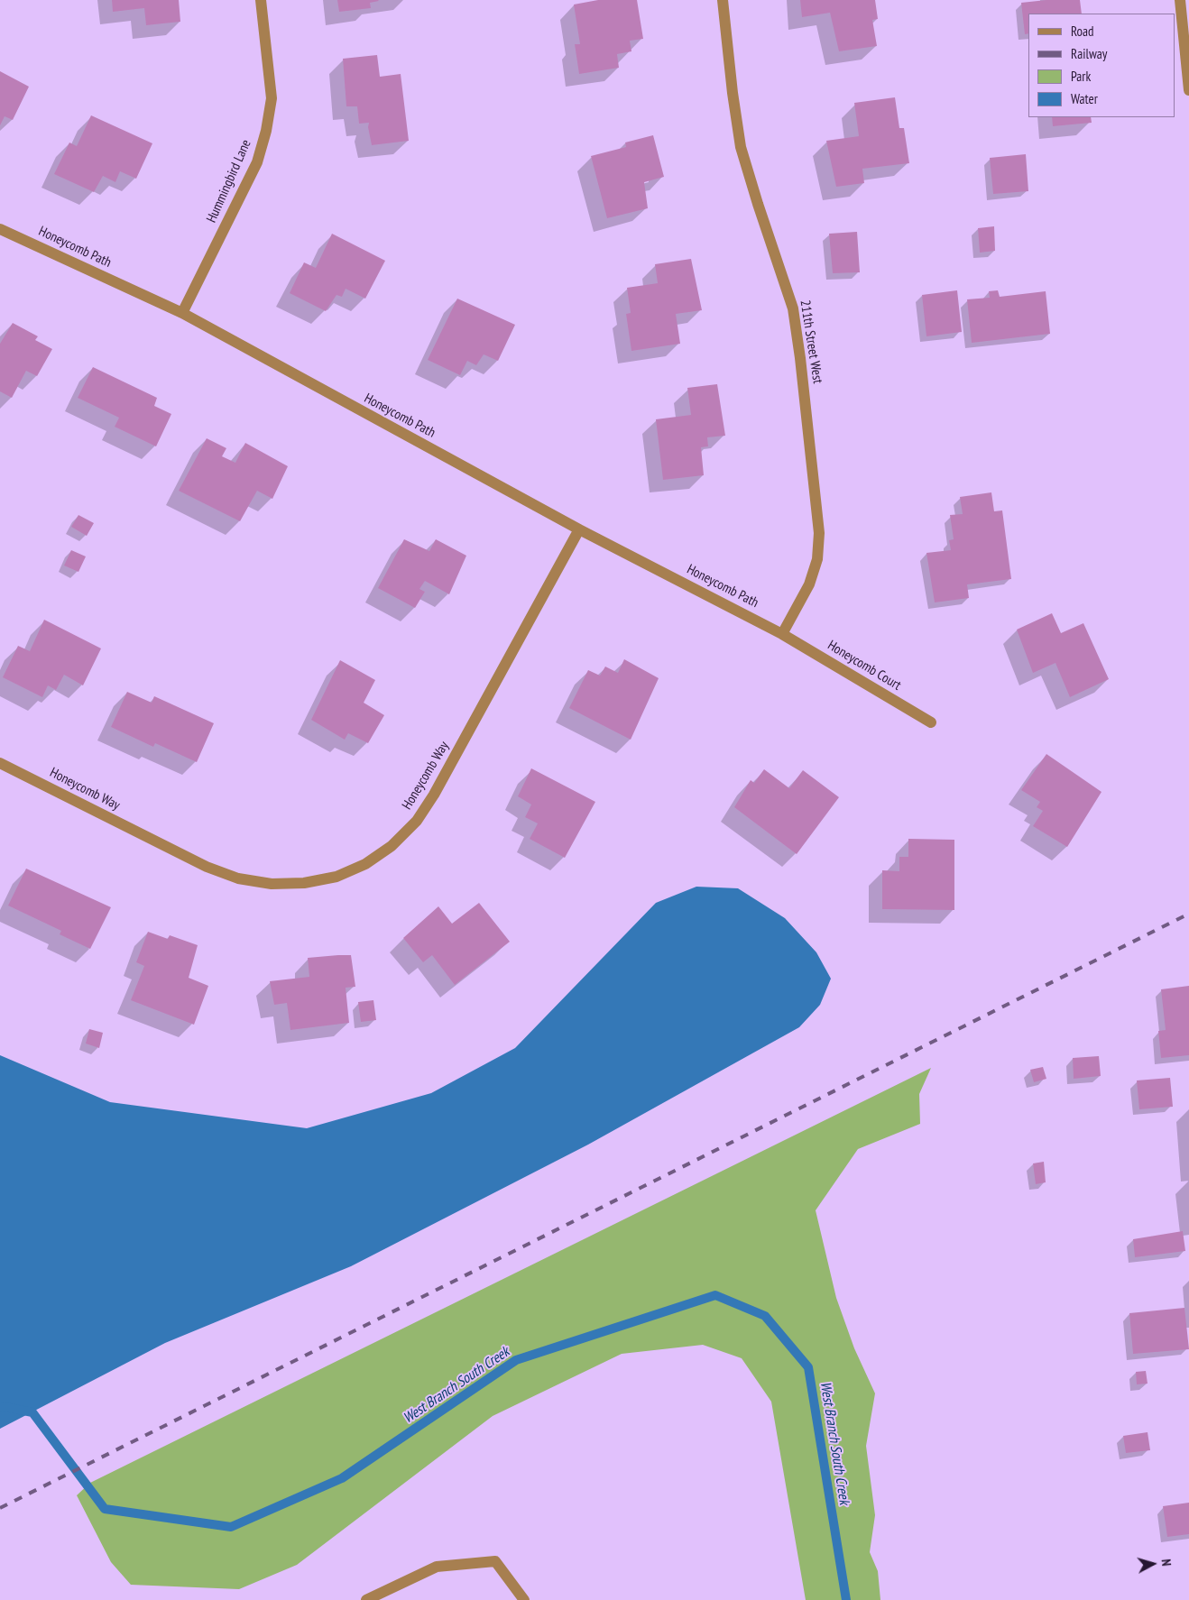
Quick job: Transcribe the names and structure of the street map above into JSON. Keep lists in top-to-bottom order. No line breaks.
{"streets":{"street":["Hummingbird Lane","Honeycomb Path","211th Street West","Honeycomb Court","Honeycomb Way"]},"crossings":[["Hummingbird Lane","Honeycomb Path"],["Honeycomb Path","211th Street West"],["Honeycomb Path","Honeycomb Court"],["Honeycomb Path","Honeycomb Way"],["211th Street West","Honeycomb Court"]],"water":["West Branch South Creek"],"legend":["Road","Railway","Park","Water"],"north":"right"}
